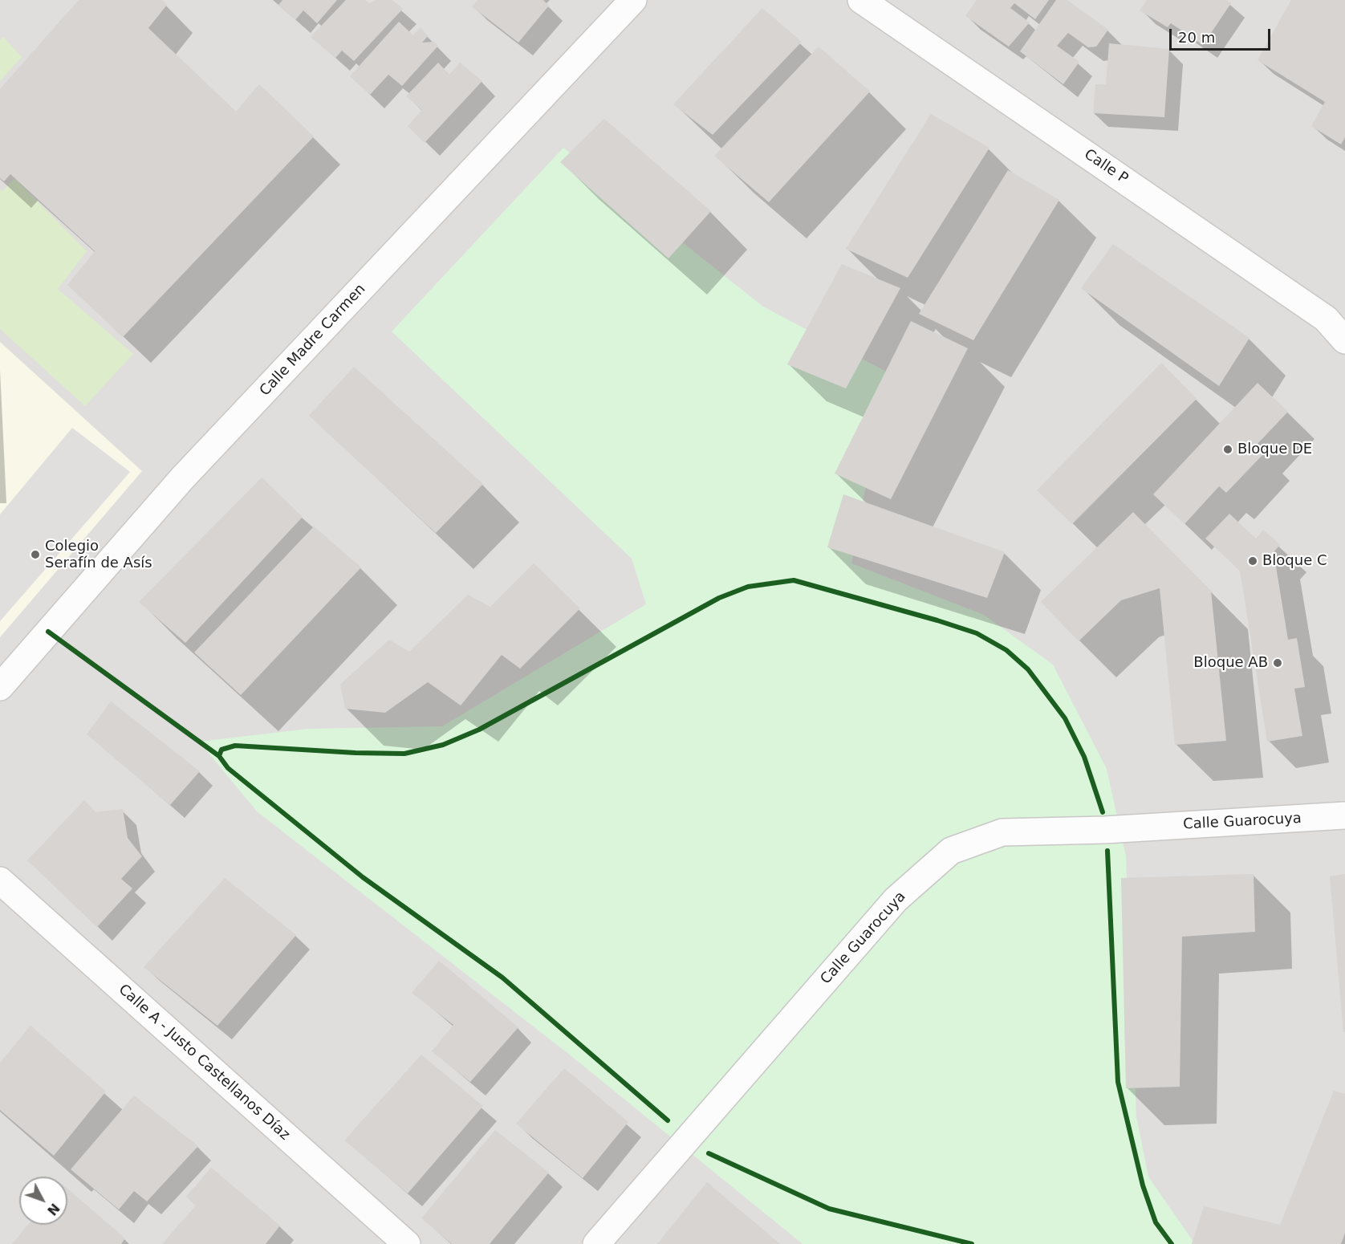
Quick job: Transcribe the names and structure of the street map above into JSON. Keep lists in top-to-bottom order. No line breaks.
{"streets":{"street":["Calle P","Calle Madre Carmen","Calle Guarocuya","Calle A - Justo Castellanos Díaz"]},"places":["Bloque DE","Colegio Serafín de Asís","Bloque C","Bloque AB"],"scale_bar":"20 m","north":"bottom right"}
